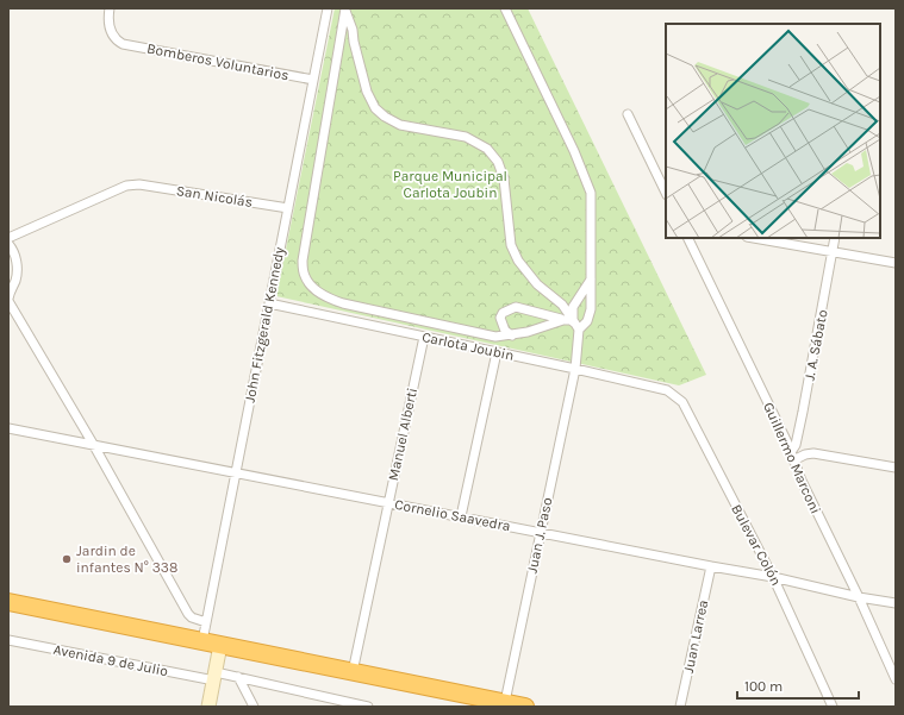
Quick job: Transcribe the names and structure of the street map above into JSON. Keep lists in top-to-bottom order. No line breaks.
{"streets":{"street":["Bomberos Voluntarios","San Nicolás","John Fitzgerald Kennedy","J. A. Sábato","Carlota Joubin","Manuel Alberti","Guillermo Marconi","Cornelio Saavedra","Juan J. Paso","Bulevar Colón","Juan Larrea","Avenida 9 de Julio"]},"crossings":[["Bomberos Voluntarios","John Fitzgerald Kennedy"],["San Nicolás","John Fitzgerald Kennedy"],["John Fitzgerald Kennedy","Carlota Joubin"],["John Fitzgerald Kennedy","Cornelio Saavedra"],["J. A. Sábato","Guillermo Marconi"],["Carlota Joubin","Manuel Alberti"],["Carlota Joubin","Juan J. Paso"],["Carlota Joubin","Bulevar Colón"],["Manuel Alberti","Cornelio Saavedra"],["Guillermo Marconi","Cornelio Saavedra"],["Cornelio Saavedra","Juan J. Paso"],["Cornelio Saavedra","Bulevar Colón"],["Cornelio Saavedra","Juan Larrea"]],"parks":["Parque Municipal Carlota Joubin"],"places":["Jardin de infantes N° 338"],"scale_bar":"100 m"}
